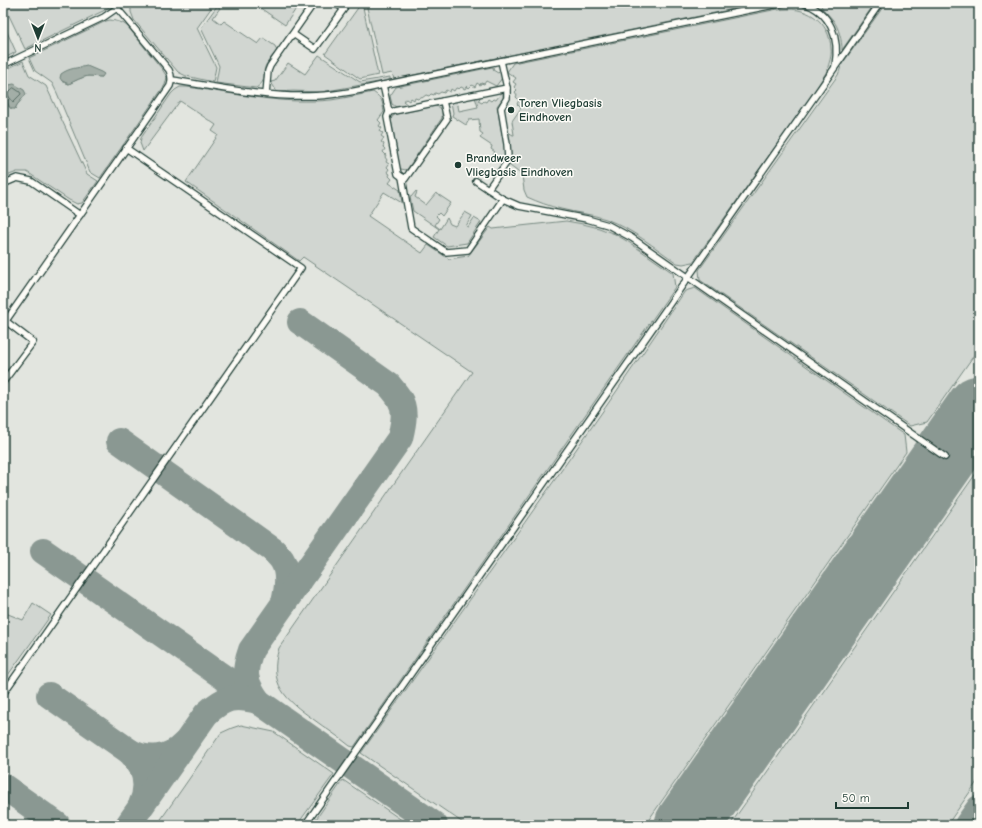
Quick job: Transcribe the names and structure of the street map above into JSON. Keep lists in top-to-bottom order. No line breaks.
{"places":["Toren Vliegbasis Eindhoven","Brandweer Vliegbasis Eindhoven"],"scale_bar":"50 m","north":"bottom"}
